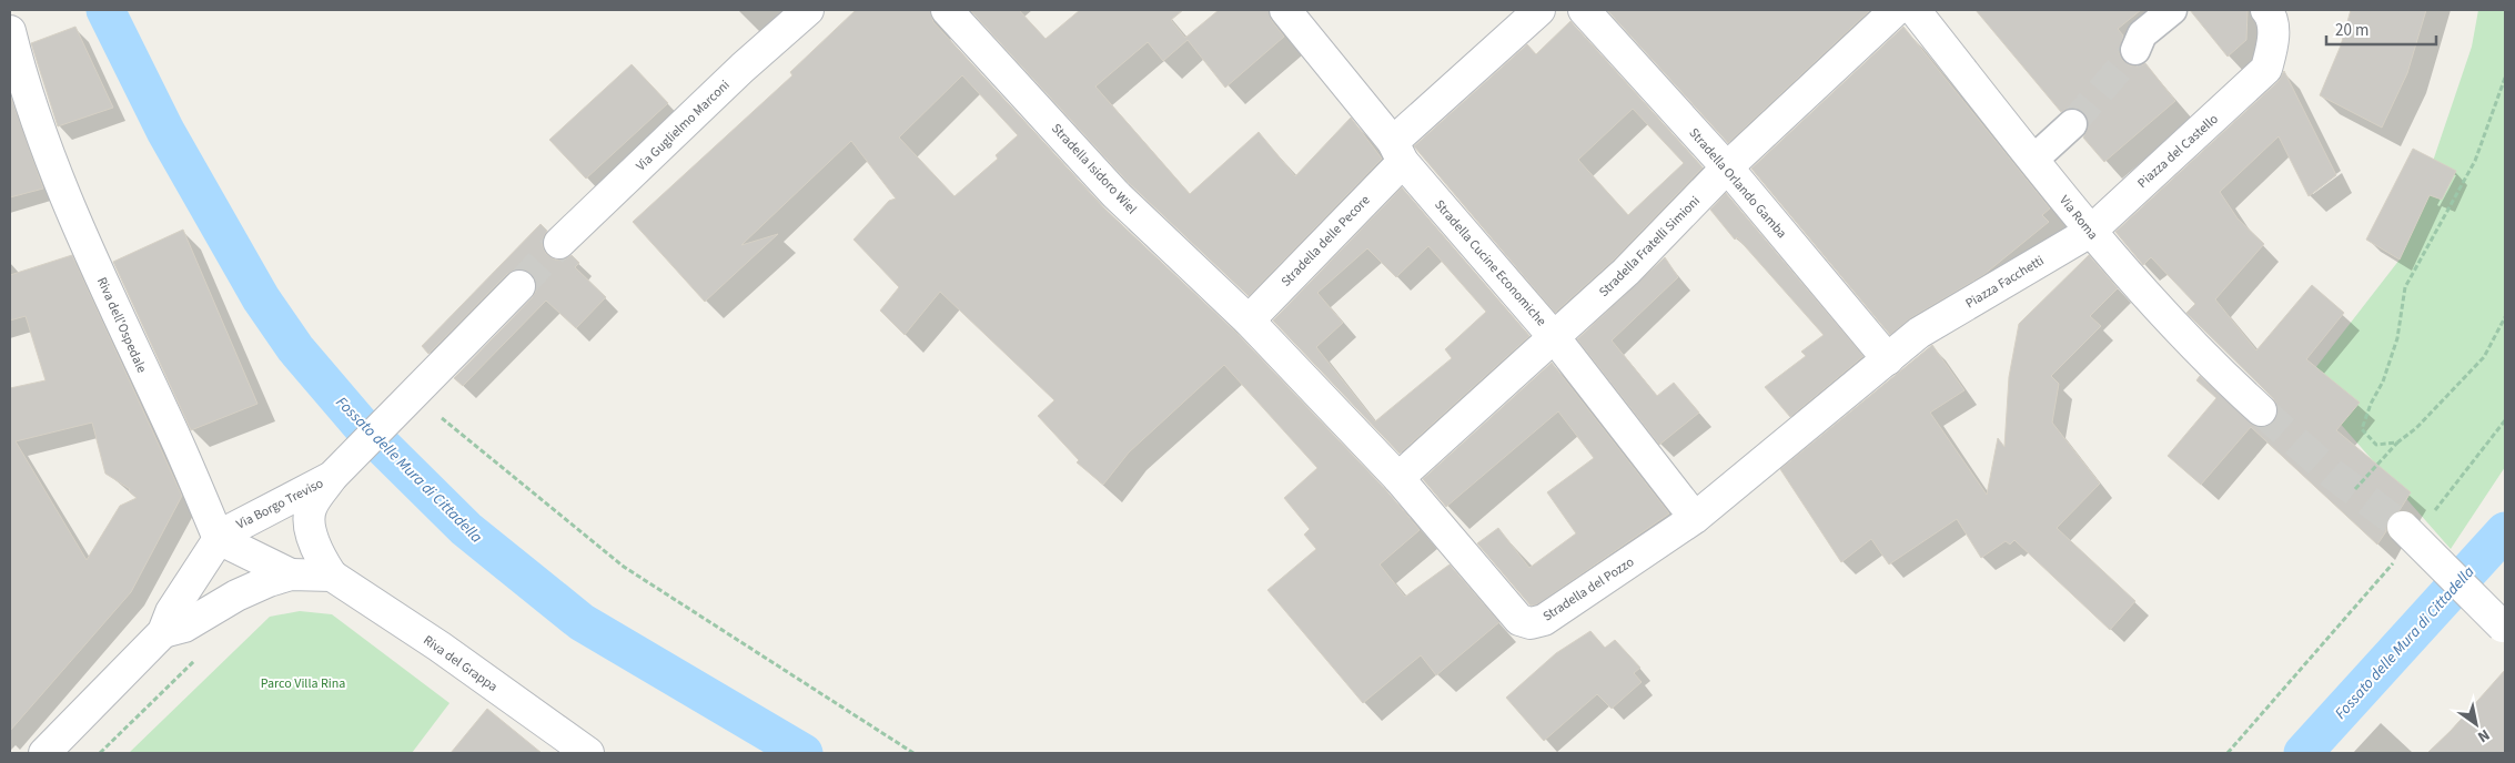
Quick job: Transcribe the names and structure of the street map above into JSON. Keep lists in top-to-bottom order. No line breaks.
{"streets":{"street":["Via Guglielmo Marconi","Piazza del Castello","Stradella Isidoro Wiel","Stradella Orlando Gamba","Via Roma","Stradella delle Pecore","Stradella Fratelli Simioni","Stradella Cucine Economiche","Piazza Facchetti","Riva dell'Ospedale","Via Borgo Treviso","Stradella del Pozzo","Riva del Grappa"]},"crossings":[["Piazza del Castello","Via Roma"],["Piazza del Castello","Piazza Facchetti"],["Stradella Isidoro Wiel","Stradella delle Pecore"],["Stradella Isidoro Wiel","Stradella del Pozzo"],["Stradella Orlando Gamba","Stradella Fratelli Simioni"],["Stradella Orlando Gamba","Stradella del Pozzo"],["Via Roma","Piazza Facchetti"],["Stradella delle Pecore","Stradella Cucine Economiche"],["Stradella delle Pecore","Stradella del Pozzo"],["Stradella Fratelli Simioni","Stradella Cucine Economiche"],["Stradella Fratelli Simioni","Stradella del Pozzo"],["Stradella Cucine Economiche","Stradella del Pozzo"],["Piazza Facchetti","Stradella del Pozzo"],["Riva dell'Ospedale","Via Borgo Treviso"],["Via Borgo Treviso","Riva del Grappa"]],"water":["Fossato delle Mura di Cittadella"],"parks":["Parco Villa Rina"],"scale_bar":"20 m","north":"bottom right"}
